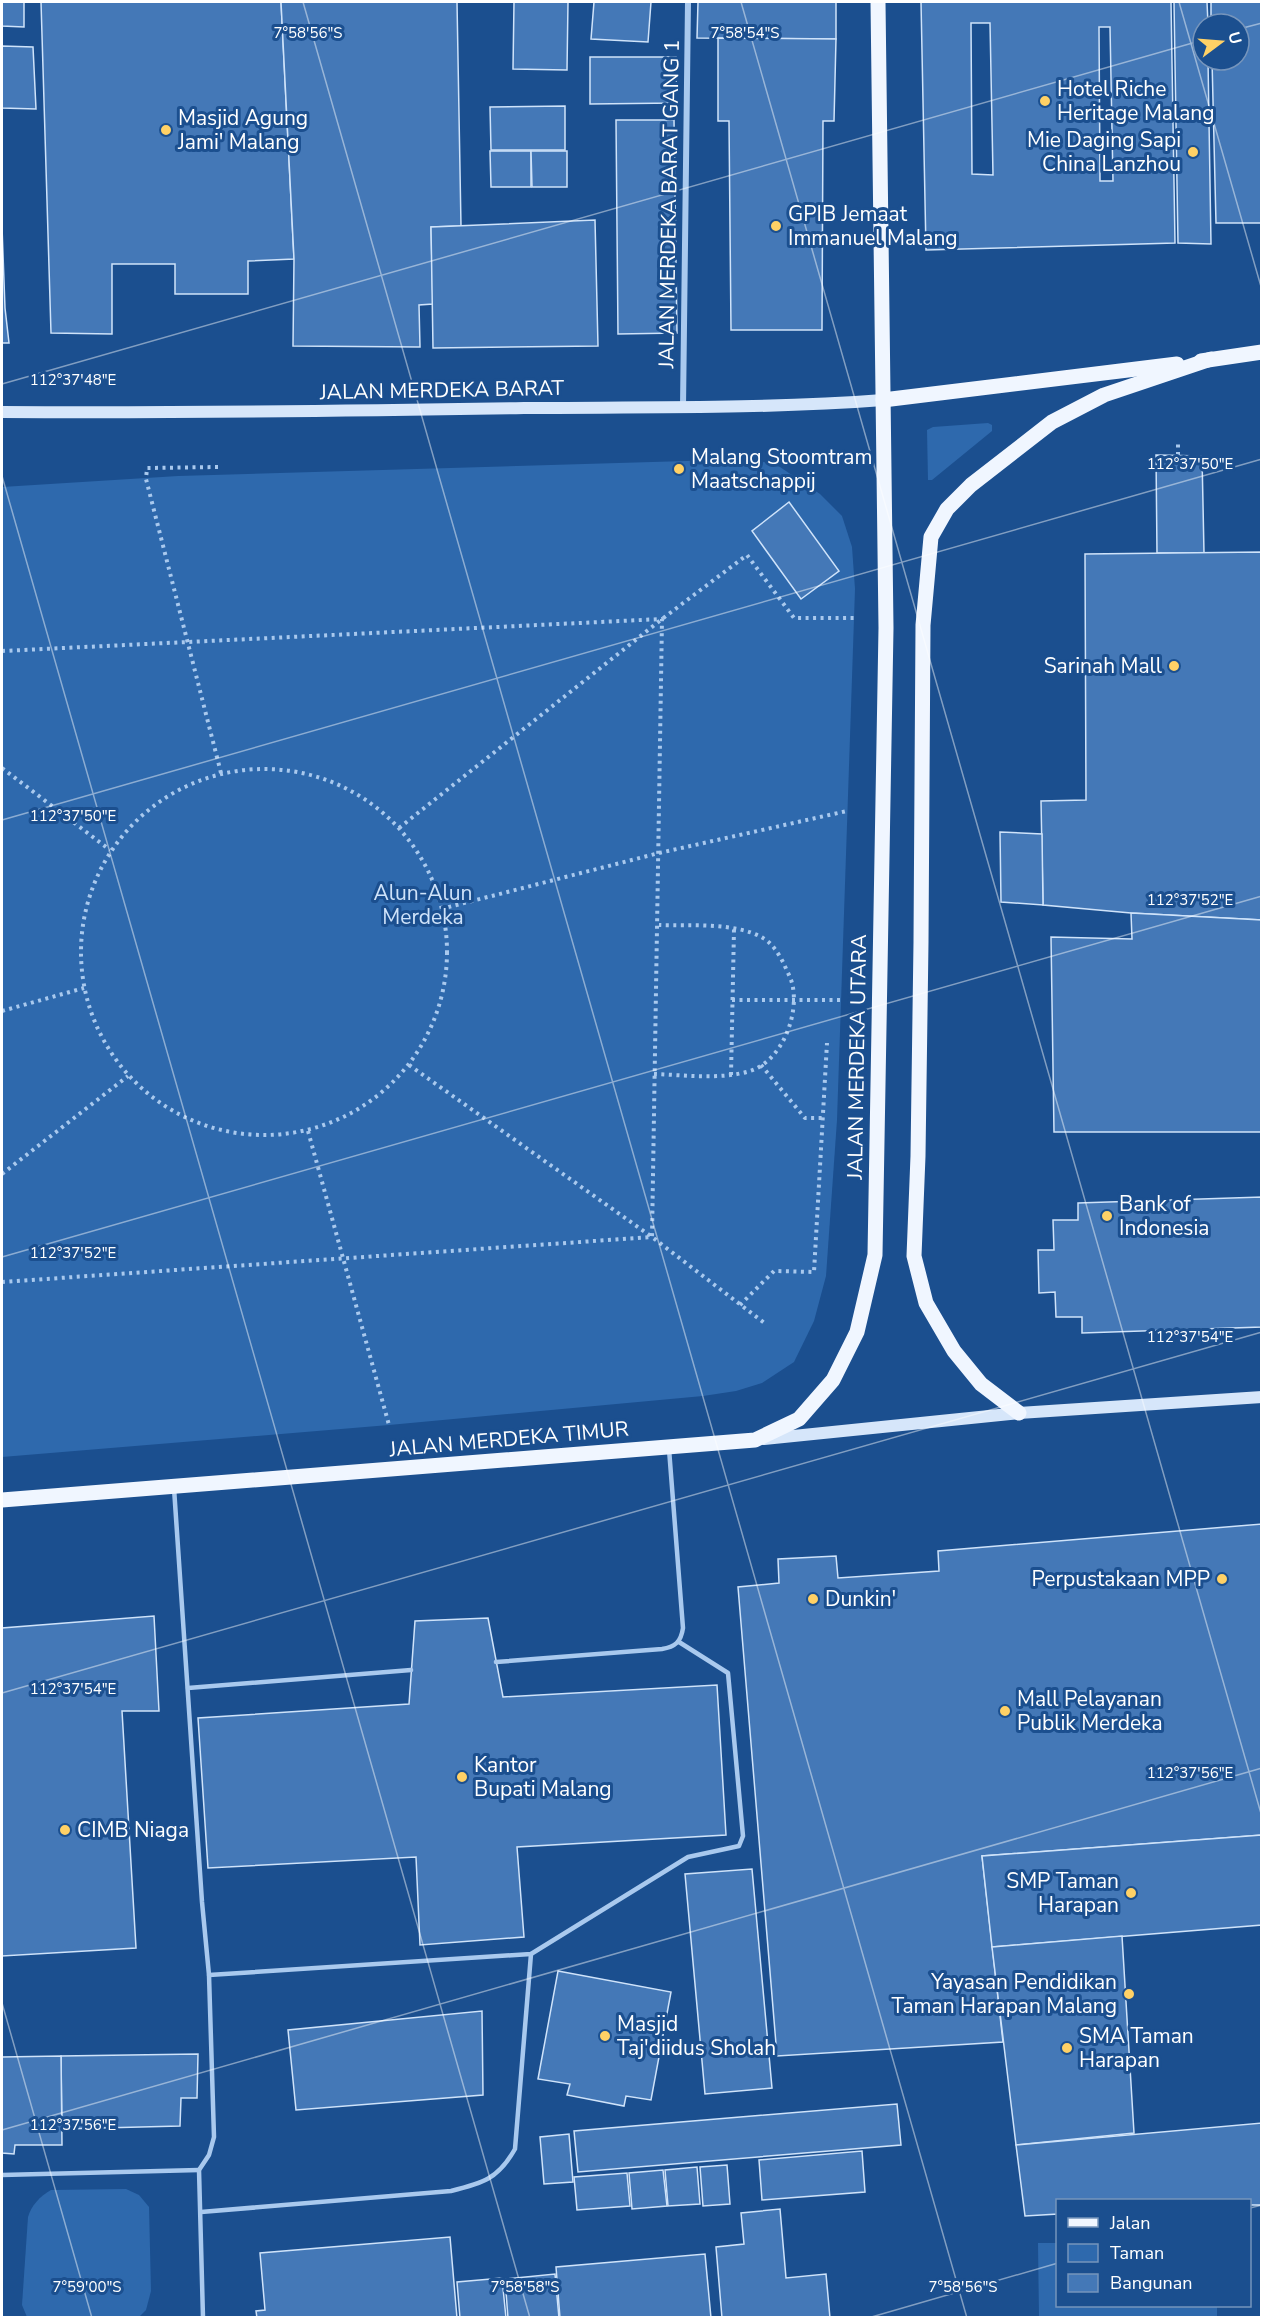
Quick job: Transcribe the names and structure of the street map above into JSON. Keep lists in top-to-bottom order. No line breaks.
{"streets":{"main road":["JALAN MERDEKA BARAT","JALAN MERDEKA UTARA","JALAN MERDEKA TIMUR"],"street":["JALAN MERDEKA BARAT GANG 1"]},"crossings":[["JALAN MERDEKA BARAT GANG 1","JALAN MERDEKA BARAT"],["JALAN MERDEKA BARAT","JALAN MERDEKA UTARA"],["JALAN MERDEKA UTARA","JALAN MERDEKA TIMUR"]],"parks":["Alun-Alun Merdeka"],"places":["Hotel Riche Heritage Malang","Masjid Agung Jami' Malang","Mie Daging Sapi China Lanzhou","GPIB Jemaat Immanuel Malang","Malang Stoomtram Maatschappij","Sarinah Mall","Bank of Indonesia","Perpustakaan MPP","Dunkin'","Mall Pelayanan Publik Merdeka","Kantor Bupati Malang","CIMB Niaga","SMP Taman Harapan","Yayasan Pendidikan Taman Harapan Malang","Masjid Taj'diidus Sholah","SMA Taman Harapan"],"legend":["Jalan","Taman","Bangunan"],"north":"right","coordinates":["7°58'56\"S","7°58'54\"S","112°37'48\"E","112°37'50\"E","112°37'52\"E","112°37'54\"E","112°37'56\"E","7°59'00\"S","7°58'58\"S"]}
